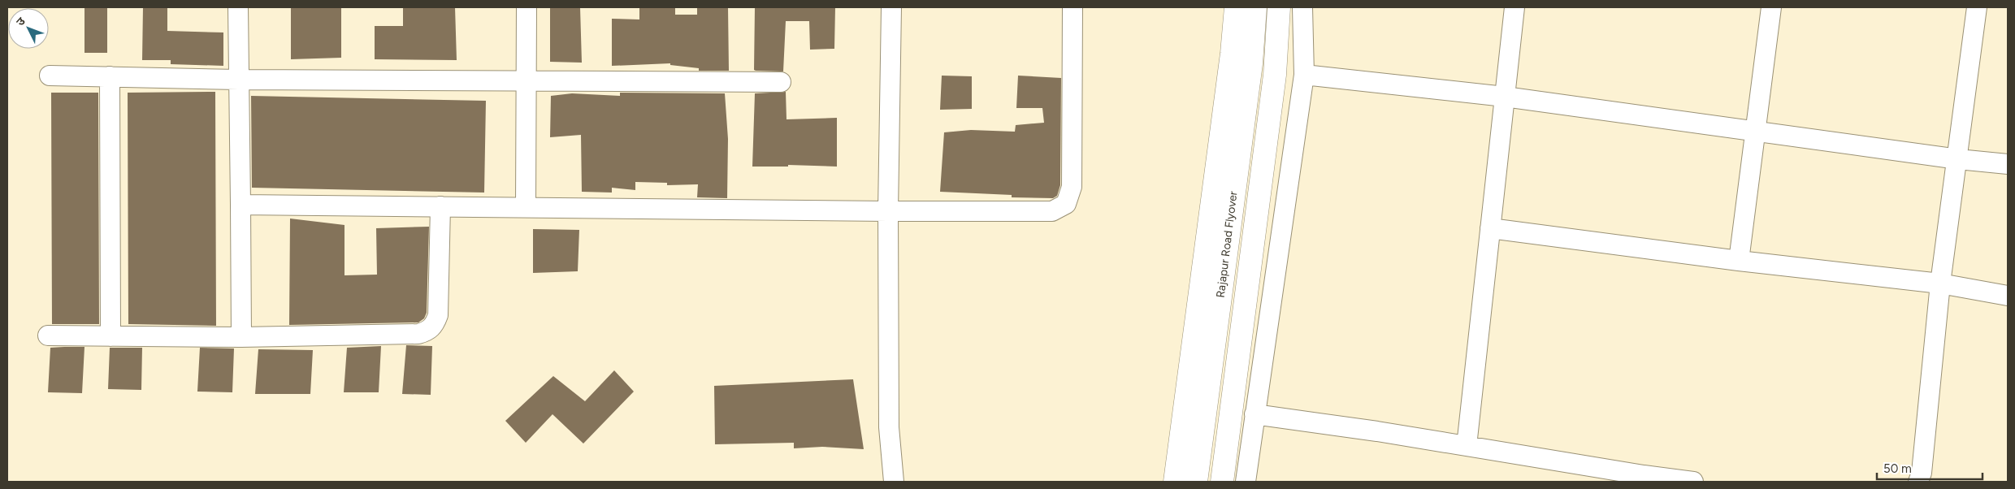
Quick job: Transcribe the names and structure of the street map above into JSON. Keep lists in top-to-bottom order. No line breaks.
{"streets":{"main road":["Rajapur Road Flyover"]},"scale_bar":"50 m","north":"top left"}
